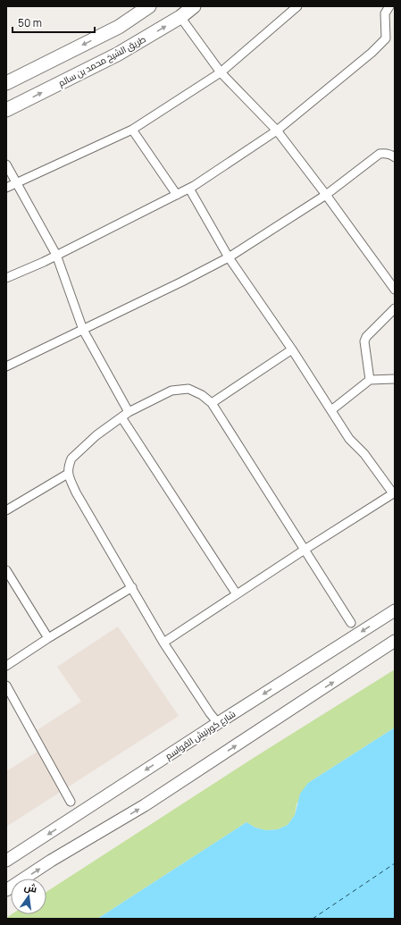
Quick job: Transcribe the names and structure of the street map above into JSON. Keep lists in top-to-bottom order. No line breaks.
{"streets":{"main road":["طريق الشيخ محمد بن سالم","شارع كورنيش القواسم"]},"scale_bar":"50 m","north":"top"}
